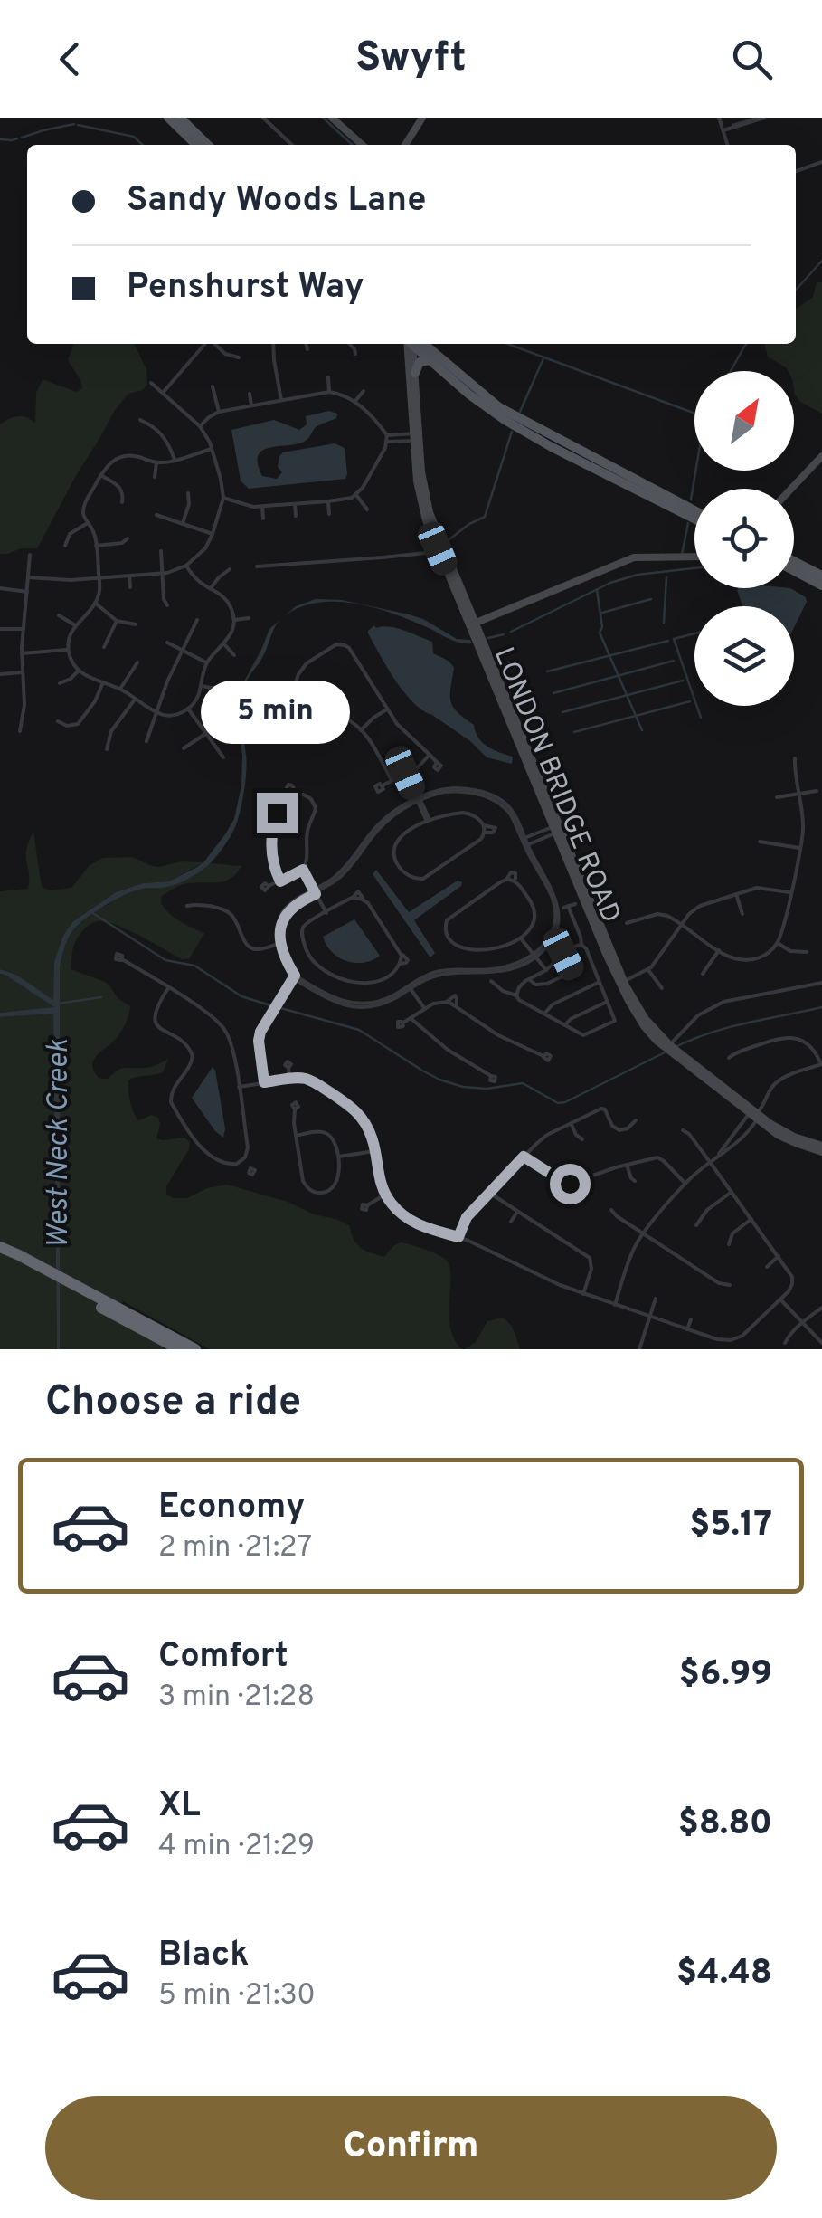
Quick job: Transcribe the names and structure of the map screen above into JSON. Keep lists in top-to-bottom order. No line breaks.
{"streets":{"main road":["LONDON BRIDGE ROAD"]},"water":["West Neck Creek"],"north":"top right","page":{"header":"Swyft","banner":["Sandy Woods Lane","Penshurst Way"],"bubble":"5 min","heading":"Choose a ride","list":[{"name":"Economy","note":"2 min · 21:27","value":"$5.17"},{"name":"Comfort","note":"3 min · 21:28","value":"$6.99"},{"name":"XL","note":"4 min · 21:29","value":"$8.80"},{"name":"Black","note":"5 min · 21:30","value":"$4.48"}],"buttons":"Confirm"}}
